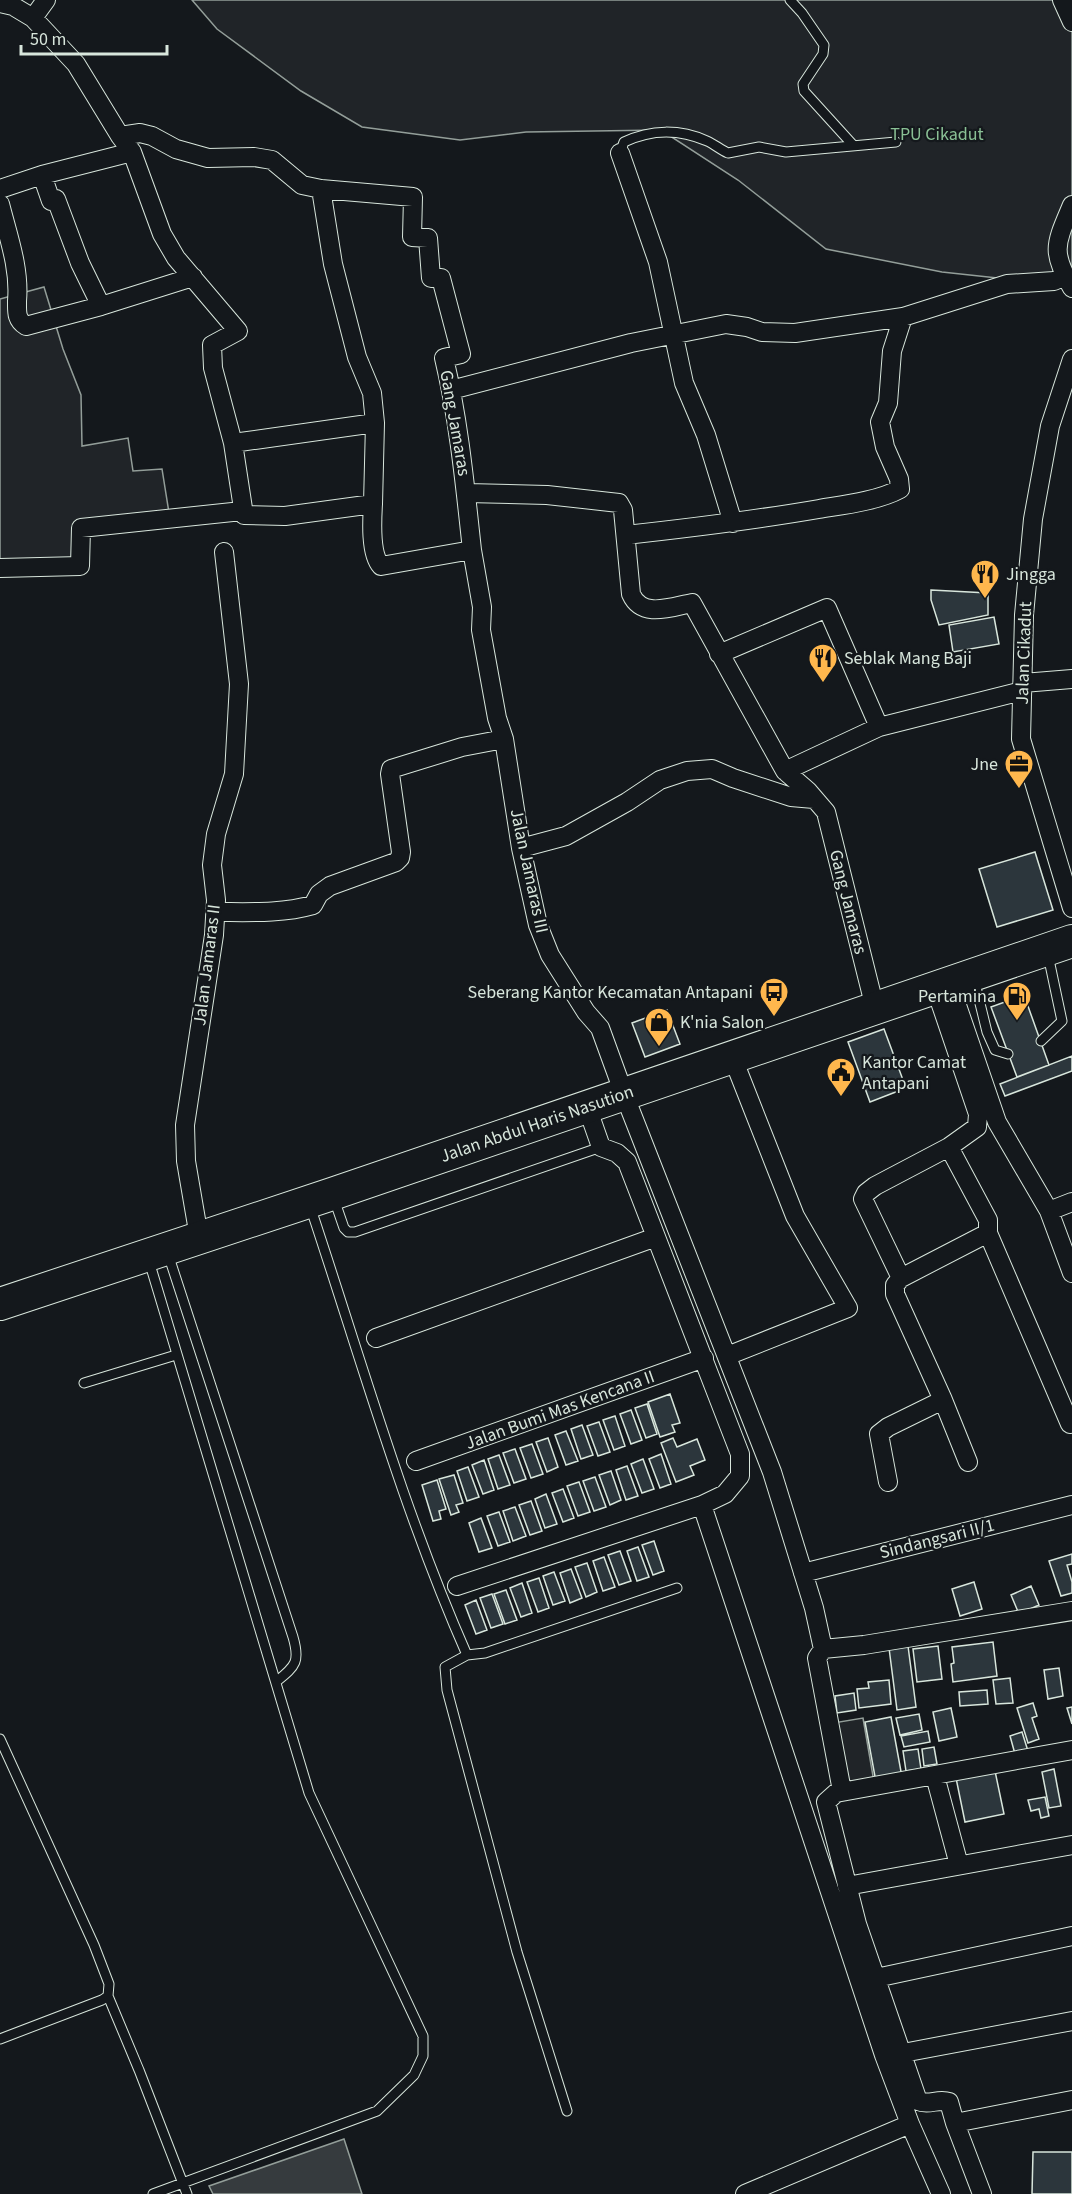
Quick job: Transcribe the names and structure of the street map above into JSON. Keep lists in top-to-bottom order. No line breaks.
{"streets":{"highway":["Jalan Abdul Haris Nasution"],"street":["Gang Jamaras","Jalan Cikadut","Jalan Jamaras III","Jalan Jamaras II","Jalan Bumi Mas Kencana II","Sindangsari II/1"]},"crossings":[["Gang Jamaras","Jalan Jamaras III"],["Gang Jamaras","Jalan Abdul Haris Nasution"],["Jalan Jamaras III","Jalan Abdul Haris Nasution"],["Jalan Jamaras III","Sindangsari II/1"],["Jalan Jamaras II","Jalan Abdul Haris Nasution"]],"parks":["TPU Cikadut"],"places":{"restaurant":["Jingga","Seblak Mang Baji"],"office":["Jne"],"bus stop":["Seberang Kantor Kecamatan Antapani"],"fuel station":["Pertamina"],"shop":["K'nia Salon"],"public building":["Kantor Camat Antapani"]},"scale_bar":"50 m"}
